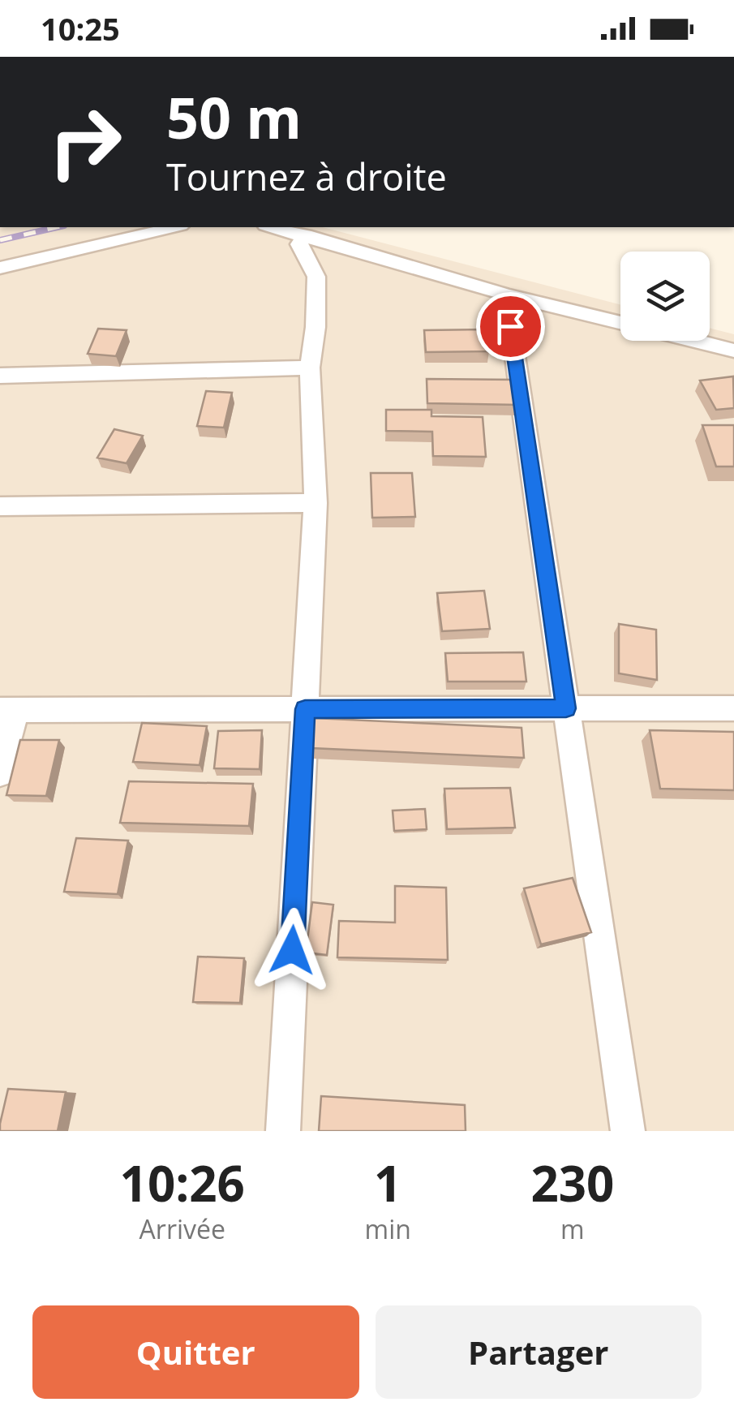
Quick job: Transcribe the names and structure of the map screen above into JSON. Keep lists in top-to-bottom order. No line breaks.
{"page":{"status":"10:25","turn":["50 m","Tournez à droite"],"eta":["10:26","Arrivée","1","min","230","m"],"buttons":["Quitter","Partager"]}}
